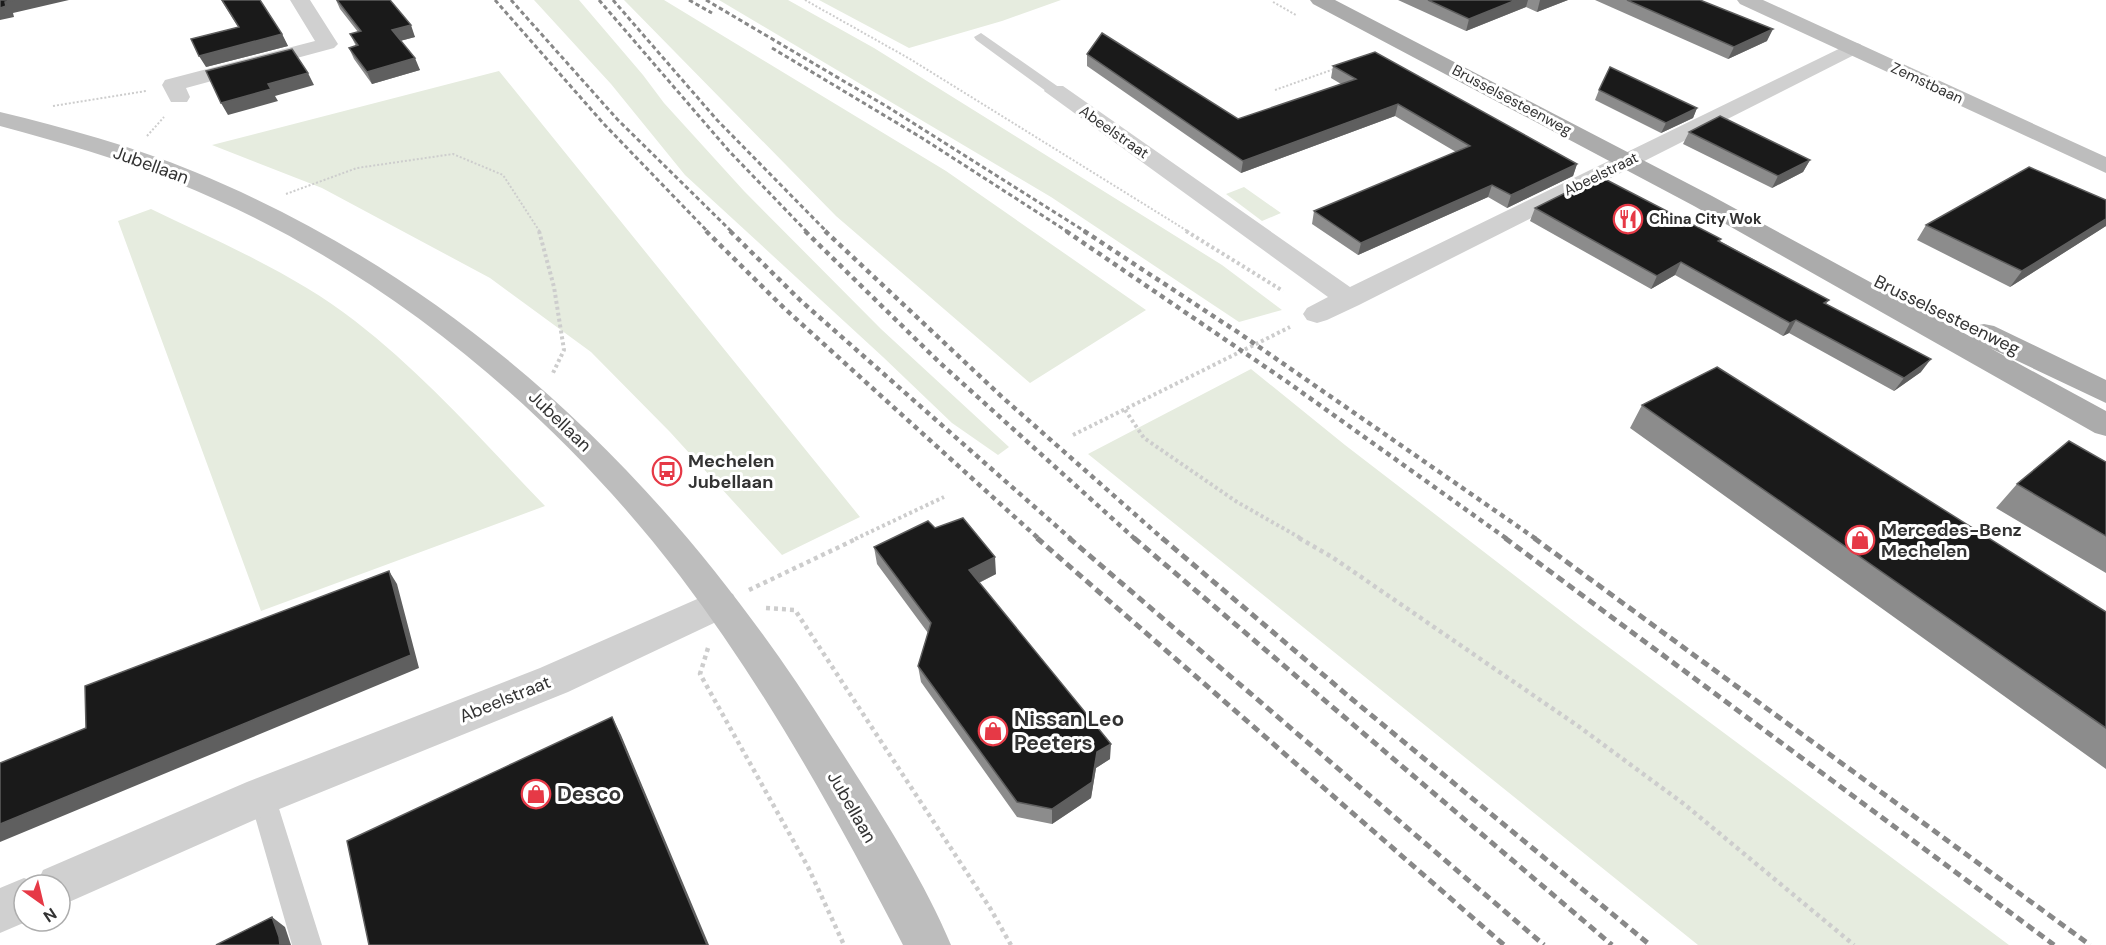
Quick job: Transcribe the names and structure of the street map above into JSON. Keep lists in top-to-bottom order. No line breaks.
{"streets":{"main road":["Zemstbaan","Brusselsesteenweg","Jubellaan"],"street":["Abeelstraat"]},"crossings":[["Zemstbaan","Abeelstraat"],["Brusselsesteenweg","Abeelstraat"],["Abeelstraat","Jubellaan"]],"places":{"restaurant":["China City Wok"],"bus stop":["Mechelen Jubellaan"],"shop":["Mercedes-Benz Mechelen","Nissan Leo Peeters","Desco"]},"north":"bottom right"}
